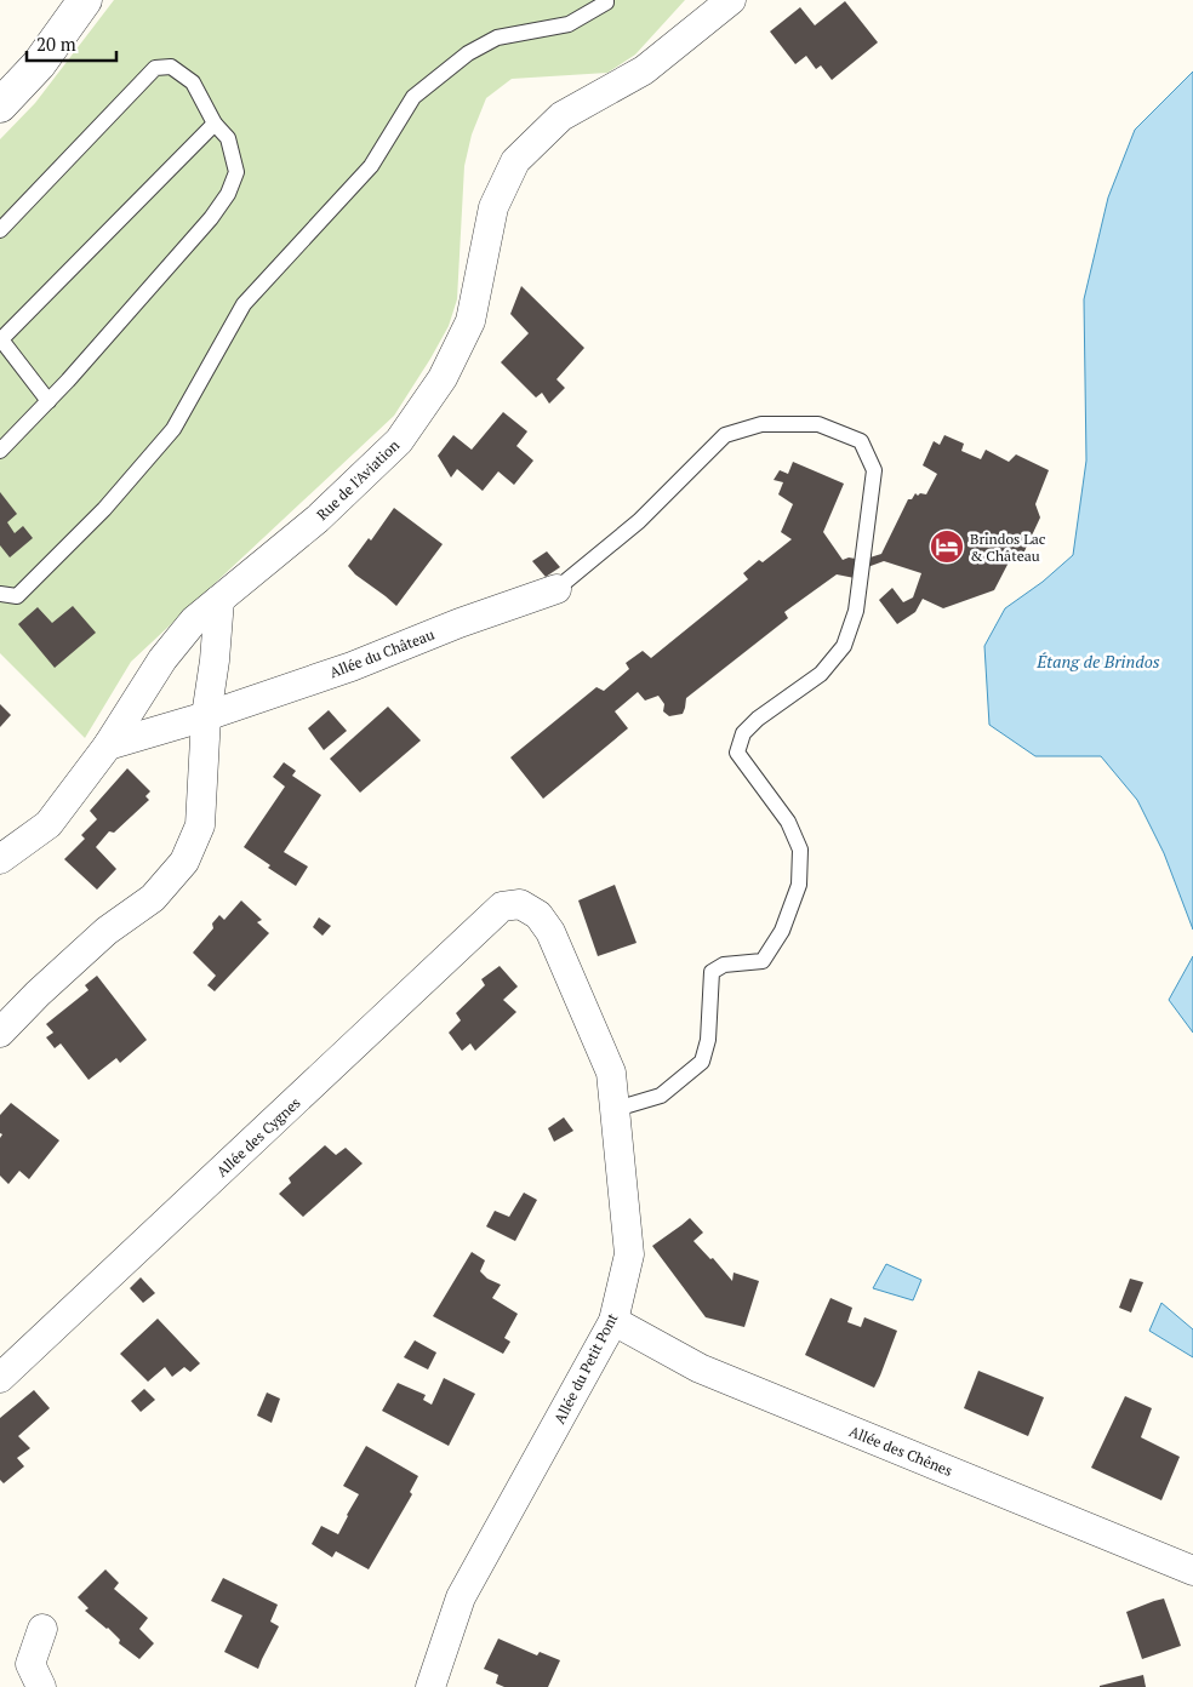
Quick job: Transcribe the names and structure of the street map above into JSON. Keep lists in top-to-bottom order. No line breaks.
{"streets":{"street":["Rue de l'Aviation","Allée du Château","Allée des Cygnes","Allée du Petit Pont","Allée des Chênes"]},"crossings":[["Rue de l'Aviation","Allée du Château"],["Allée des Cygnes","Allée du Petit Pont"],["Allée du Petit Pont","Allée des Chênes"]],"water":["Étang de Brindos"],"places":{"hotel":["Brindos Lac & Château"]},"scale_bar":"20 m"}
